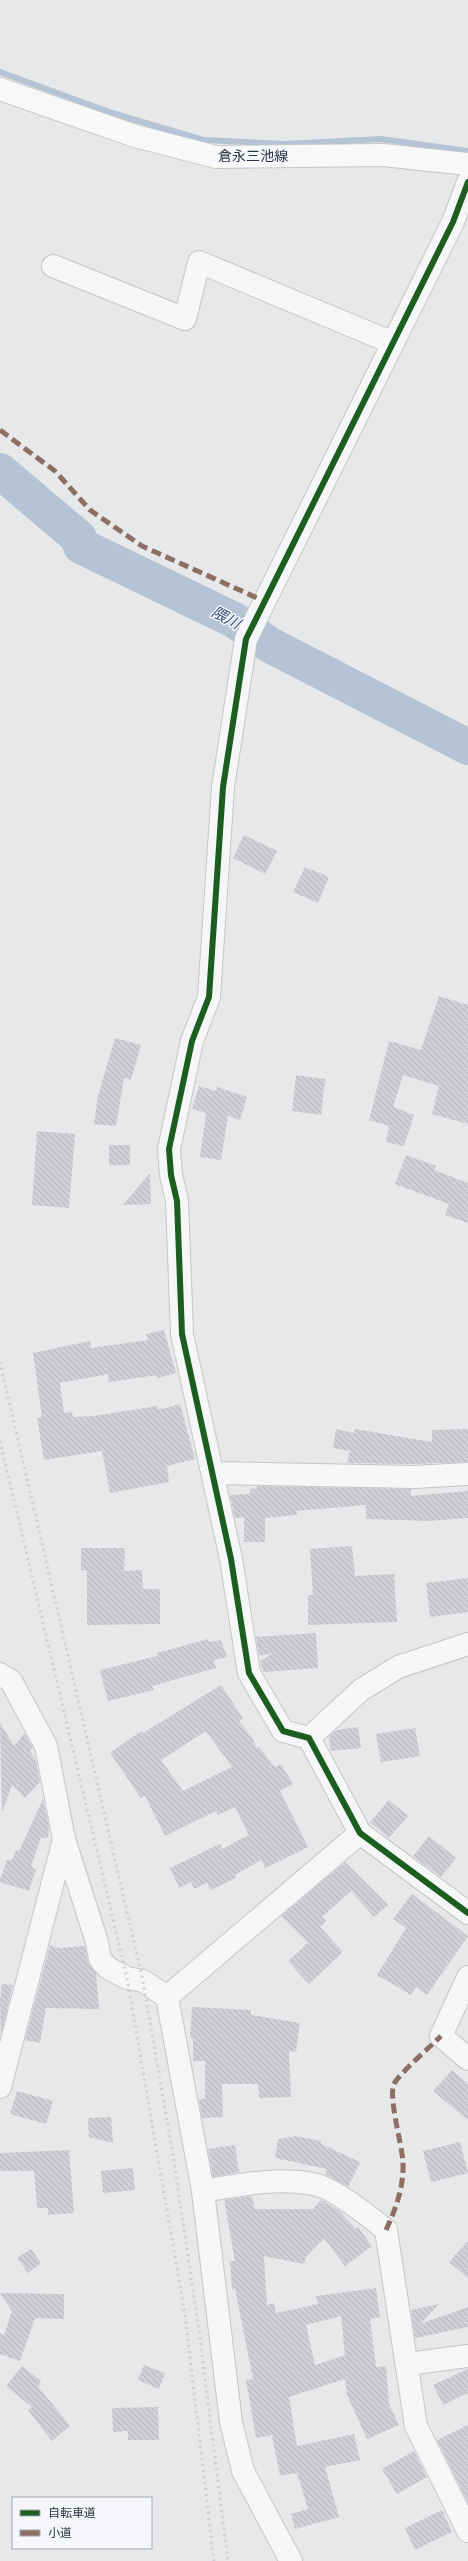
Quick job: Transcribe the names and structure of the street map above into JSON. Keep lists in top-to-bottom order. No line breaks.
{"streets":{"main road":["倉永三池線"]},"water":["隈川"],"legend":["自転車道","小道"]}
